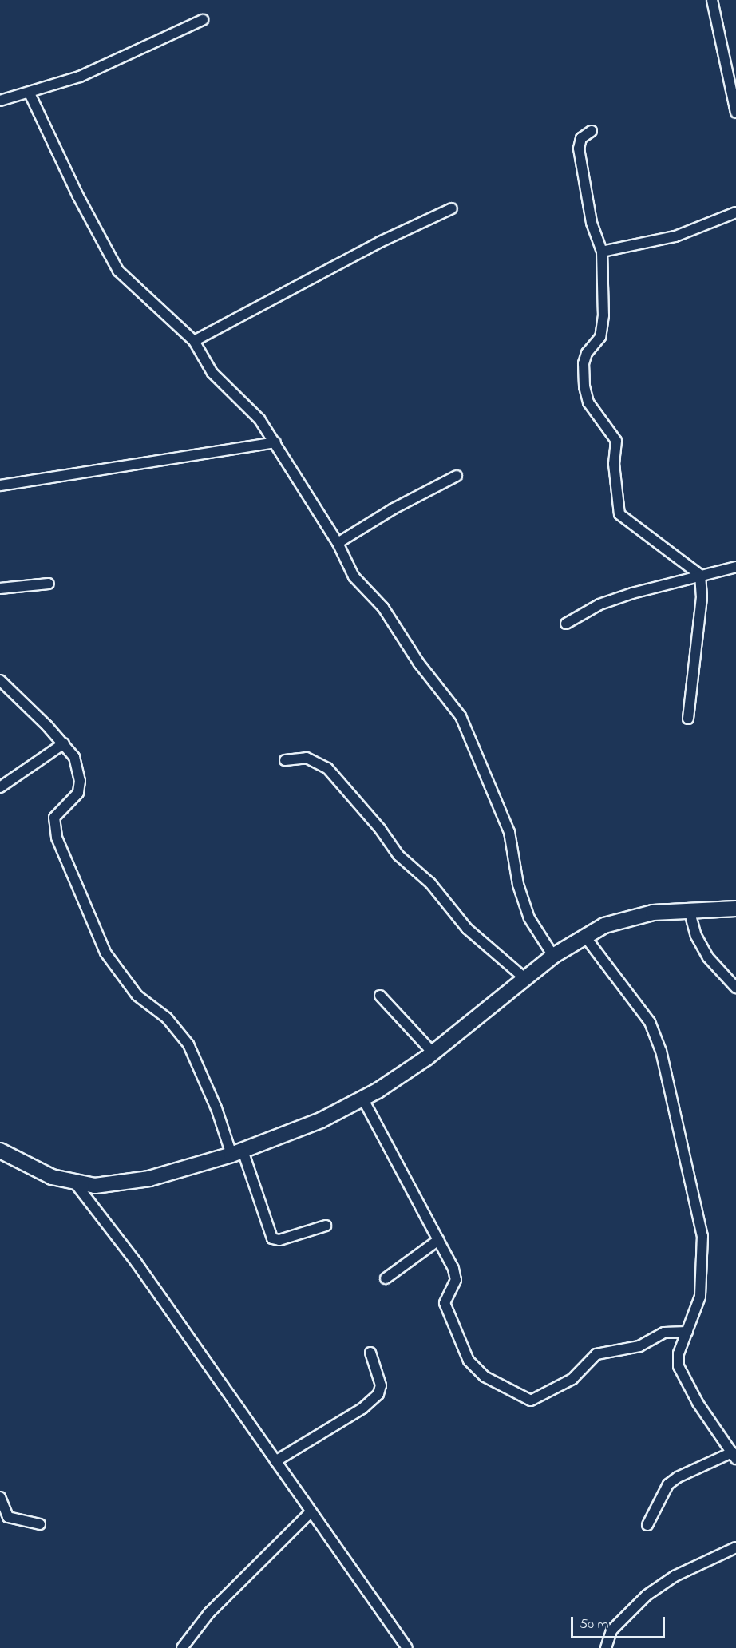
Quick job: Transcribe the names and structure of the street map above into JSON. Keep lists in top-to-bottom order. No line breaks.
{"scale_bar":"50 m"}
